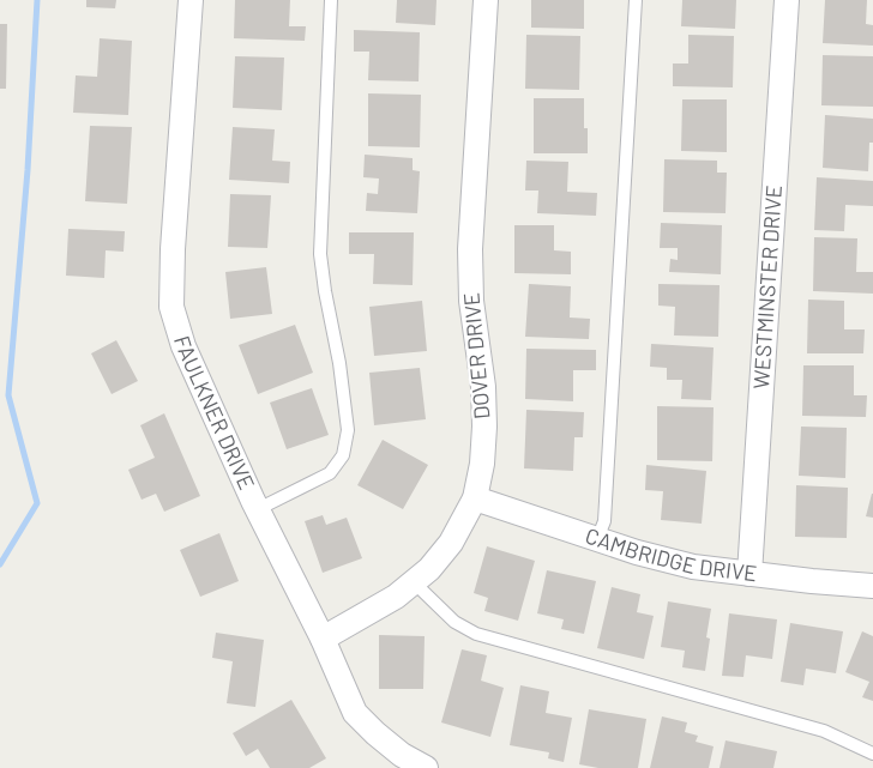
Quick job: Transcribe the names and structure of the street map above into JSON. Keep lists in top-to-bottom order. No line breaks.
{"streets":{"street":["WESTMINSTER DRIVE","DOVER DRIVE","FAULKNER DRIVE","CAMBRIDGE DRIVE"]},"crossings":[["WESTMINSTER DRIVE","CAMBRIDGE DRIVE"],["DOVER DRIVE","FAULKNER DRIVE"],["DOVER DRIVE","CAMBRIDGE DRIVE"]]}
